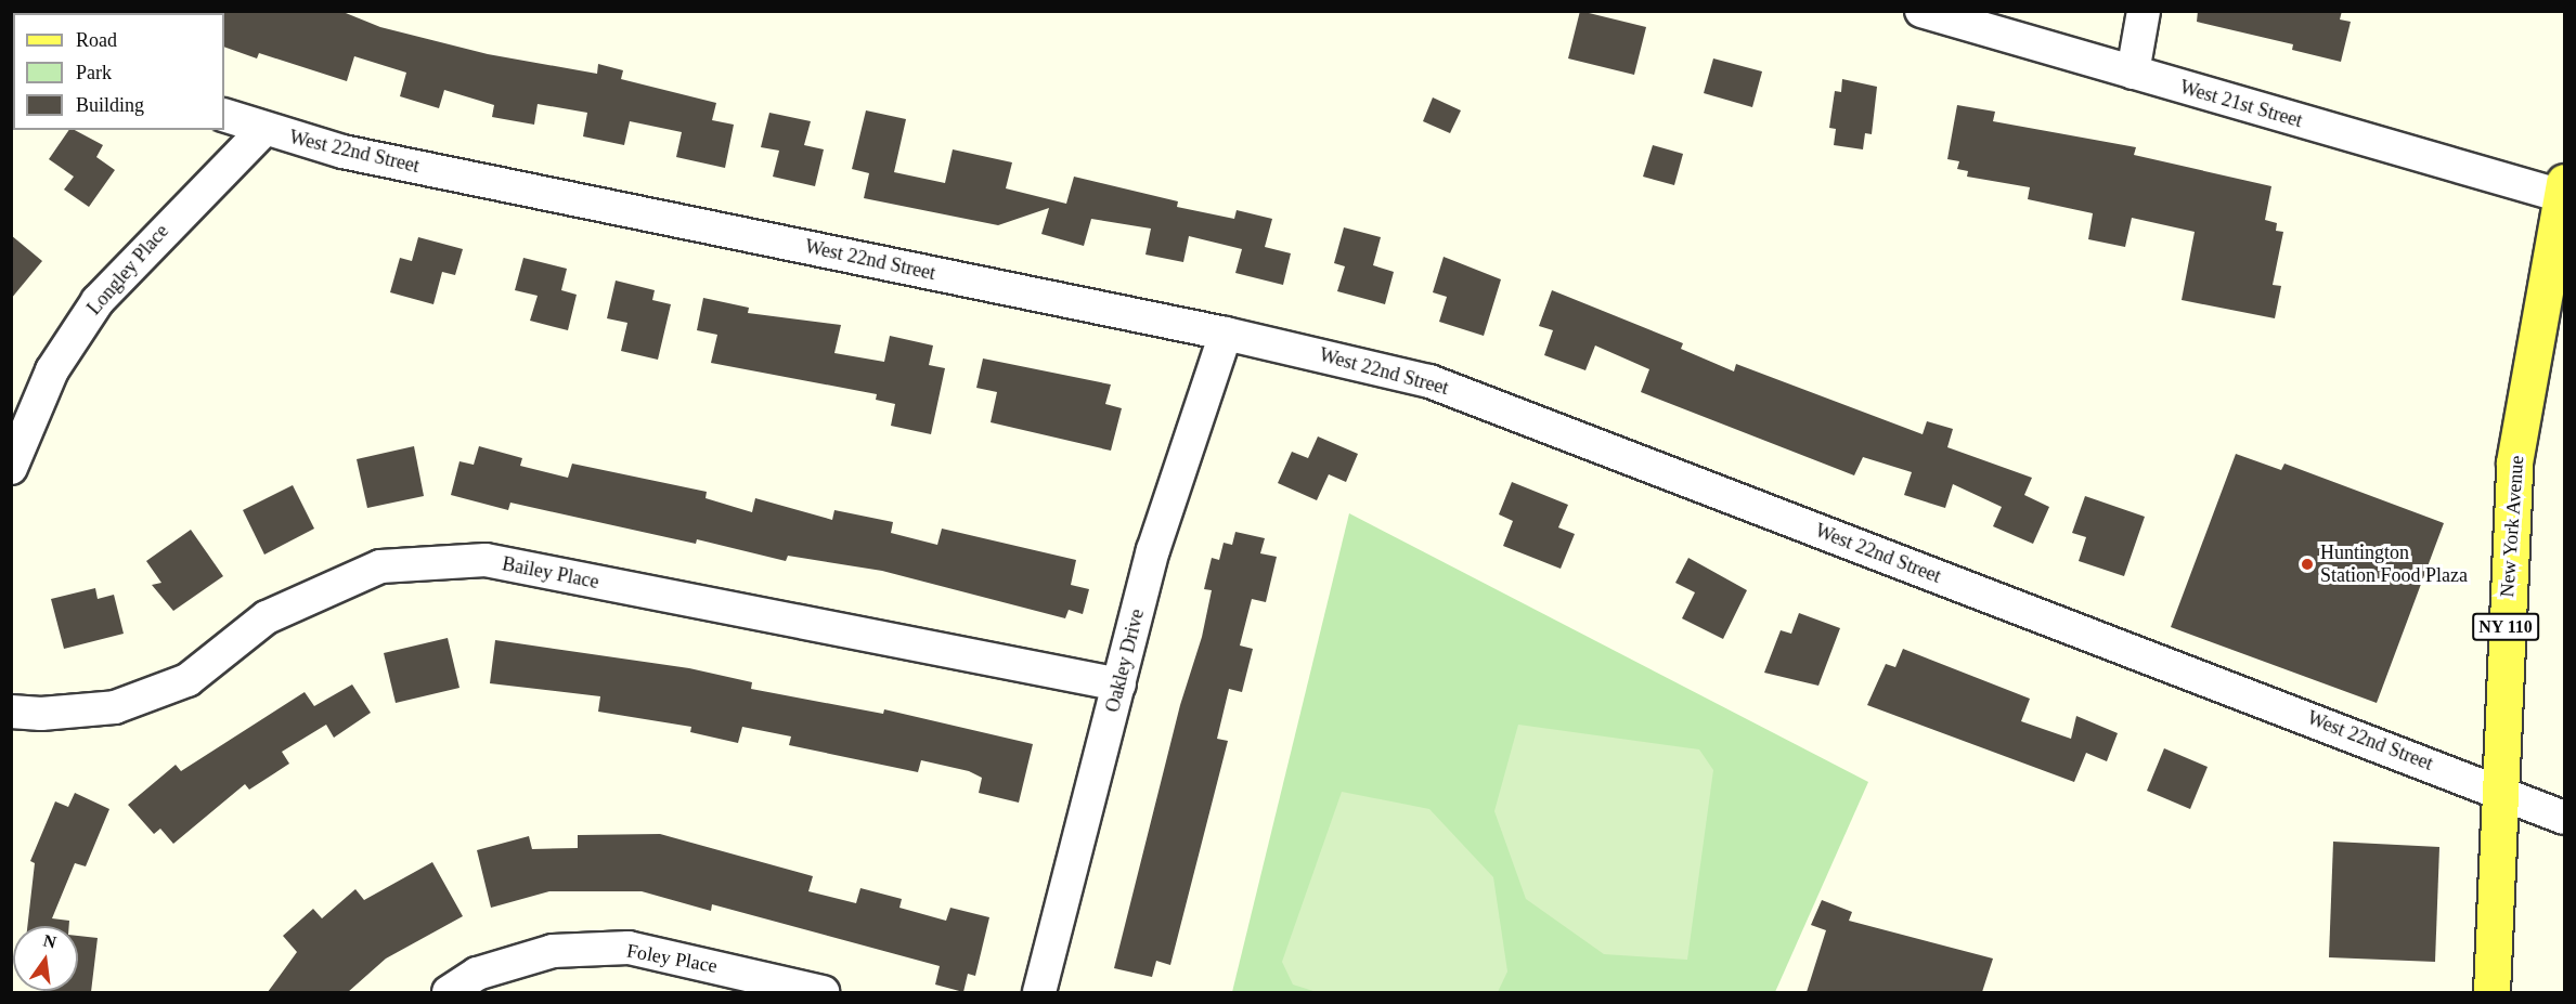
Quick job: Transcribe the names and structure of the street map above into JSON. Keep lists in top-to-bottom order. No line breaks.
{"streets":{"main road":["New York Avenue","NY 110"],"street":["West 21st Street","West 22nd Street","Longley Place","Bailey Place","Oakley Drive","Foley Place"]},"crossings":[["West 21st Street","New York Avenue"],["West 22nd Street","Longley Place"],["West 22nd Street","New York Avenue"],["West 22nd Street","Oakley Drive"],["New York Avenue","NY 110"],["Bailey Place","Oakley Drive"]],"places":["Huntington Station Food Plaza"],"legend":["Road","Park","Building"],"north":"top"}
